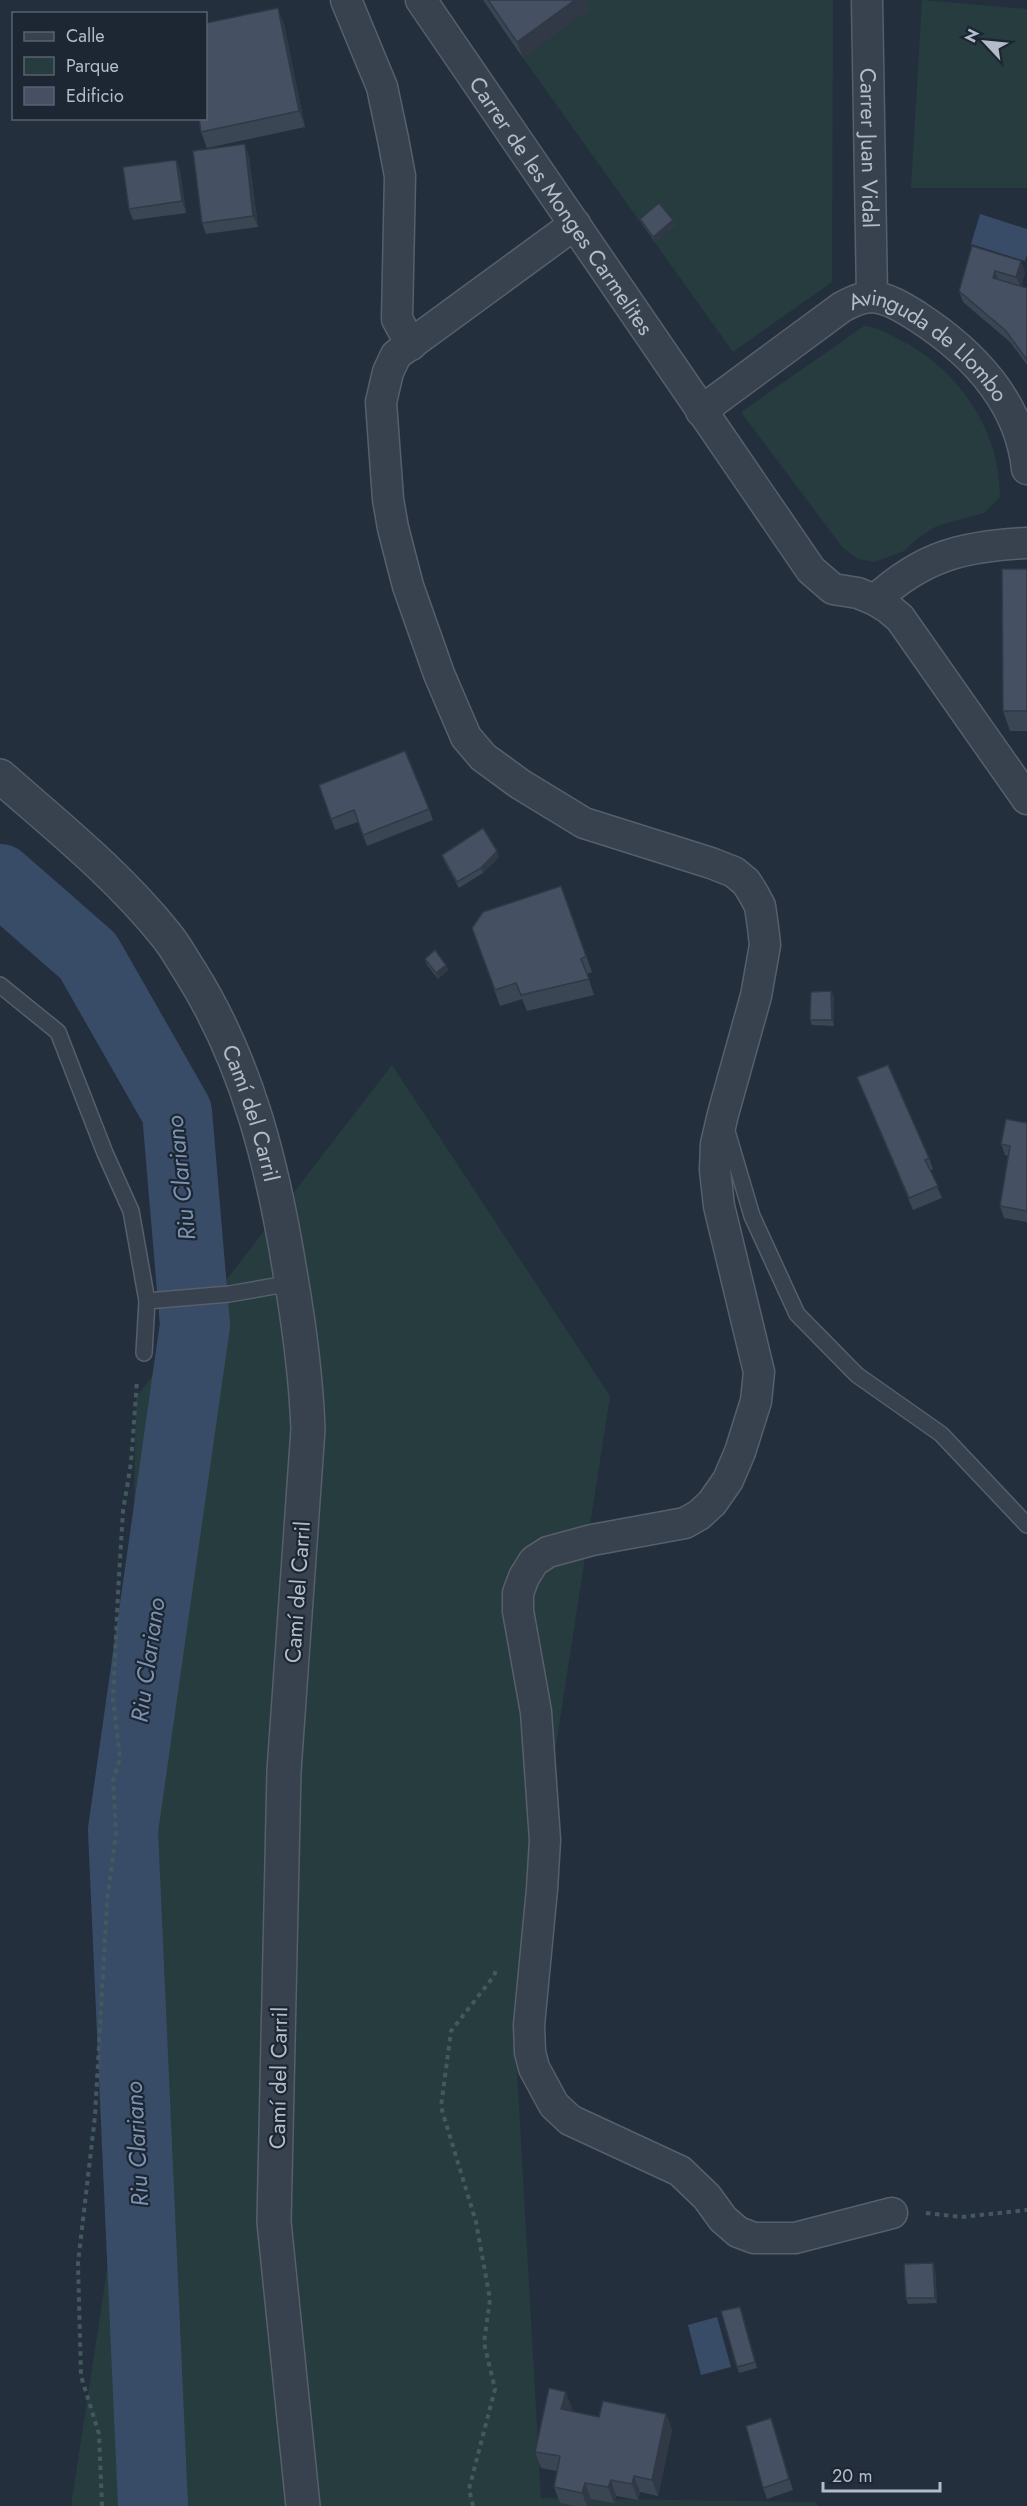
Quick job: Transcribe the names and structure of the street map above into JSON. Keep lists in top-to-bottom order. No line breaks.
{"streets":{"street":["Carrer Juan Vidal","Carrer de les Monges Carmelites","Avinguda de Llombo","Camí del Carril"]},"crossings":[["Carrer Juan Vidal","Avinguda de Llombo"],["Carrer de les Monges Carmelites","Avinguda de Llombo"]],"water":["Riu Clariano"],"legend":["Calle","Parque","Edificio"],"scale_bar":"20 m","north":"top left"}
